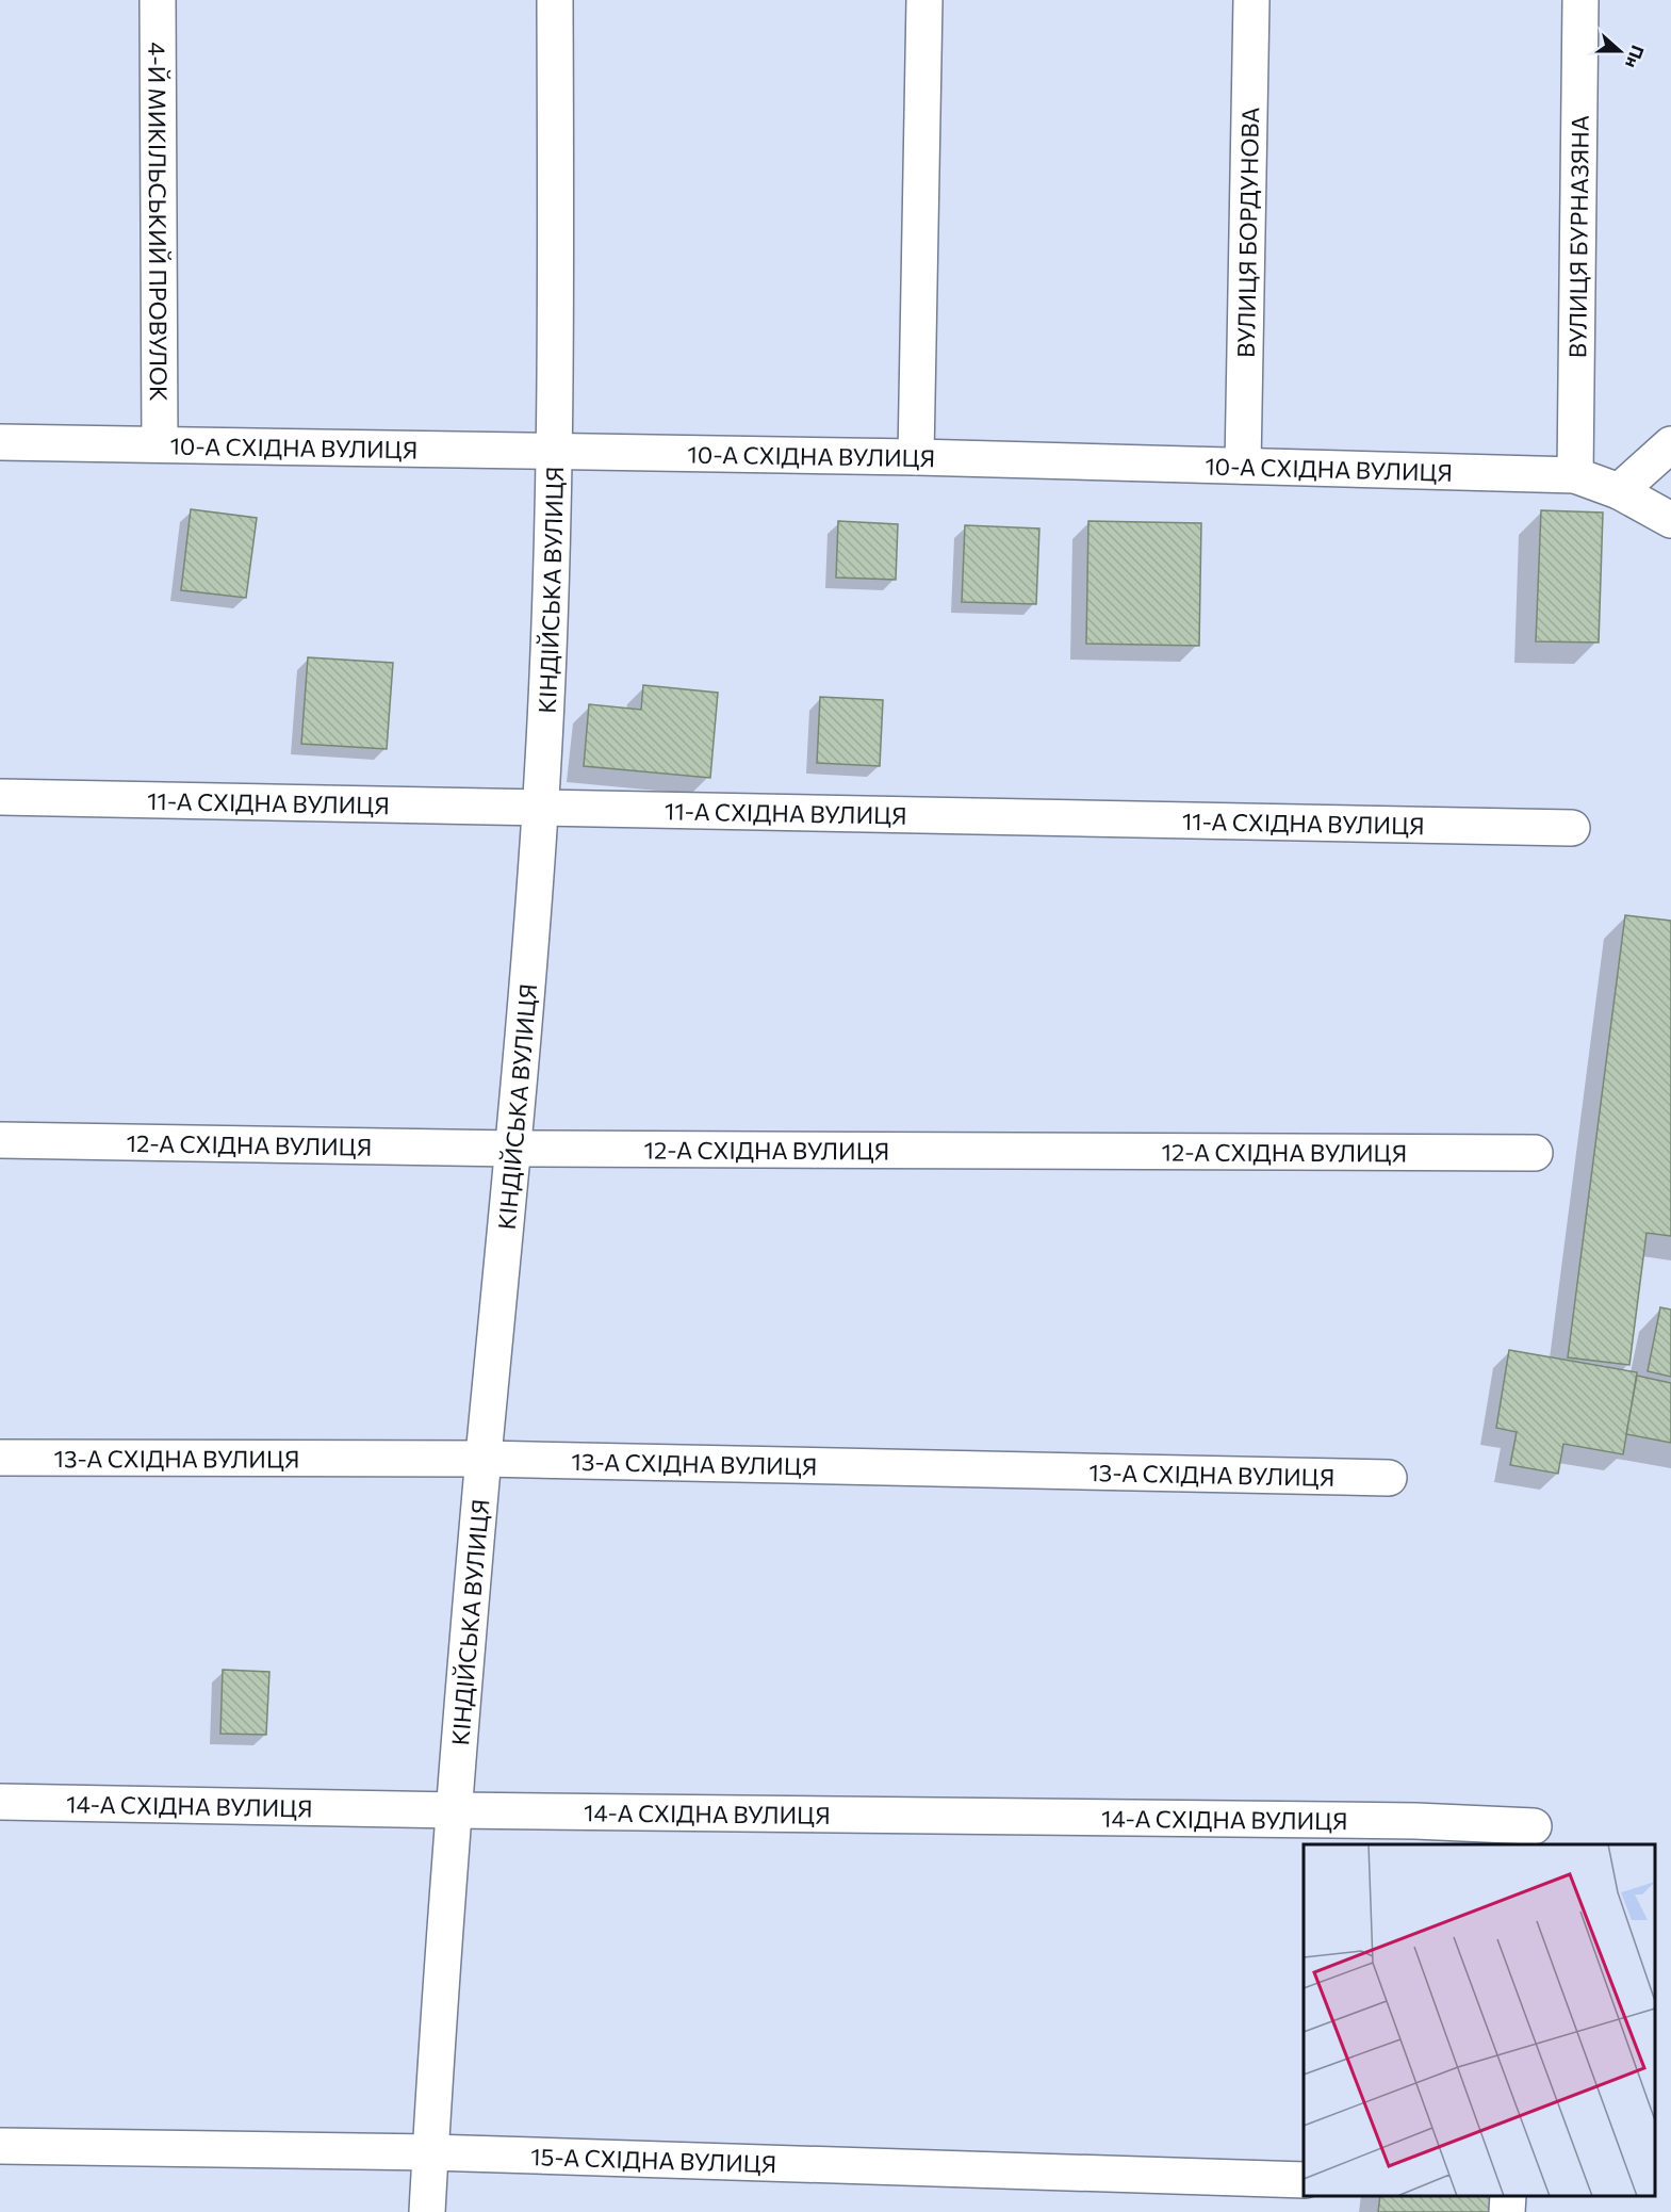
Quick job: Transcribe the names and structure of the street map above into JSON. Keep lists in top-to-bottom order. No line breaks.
{"streets":{"street":["4-Й МИКІЛЬСЬКИЙ ПРОВУЛОК","ВУЛИЦЯ БОРДУНОВА","ВУЛИЦЯ БУРНАЗЯНА","10-А СХІДНА ВУЛИЦЯ","КІНДІЙСЬКА ВУЛИЦЯ","11-А СХІДНА ВУЛИЦЯ","12-А СХІДНА ВУЛИЦЯ","13-А СХІДНА ВУЛИЦЯ","14-А СХІДНА ВУЛИЦЯ","15-А СХІДНА ВУЛИЦЯ"]},"crossings":[["4-Й МИКІЛЬСЬКИЙ ПРОВУЛОК","10-А СХІДНА ВУЛИЦЯ"],["ВУЛИЦЯ БОРДУНОВА","10-А СХІДНА ВУЛИЦЯ"],["ВУЛИЦЯ БУРНАЗЯНА","10-А СХІДНА ВУЛИЦЯ"],["10-А СХІДНА ВУЛИЦЯ","КІНДІЙСЬКА ВУЛИЦЯ"],["КІНДІЙСЬКА ВУЛИЦЯ","11-А СХІДНА ВУЛИЦЯ"],["КІНДІЙСЬКА ВУЛИЦЯ","12-А СХІДНА ВУЛИЦЯ"],["КІНДІЙСЬКА ВУЛИЦЯ","13-А СХІДНА ВУЛИЦЯ"],["КІНДІЙСЬКА ВУЛИЦЯ","14-А СХІДНА ВУЛИЦЯ"],["КІНДІЙСЬКА ВУЛИЦЯ","15-А СХІДНА ВУЛИЦЯ"]],"north":"right"}
